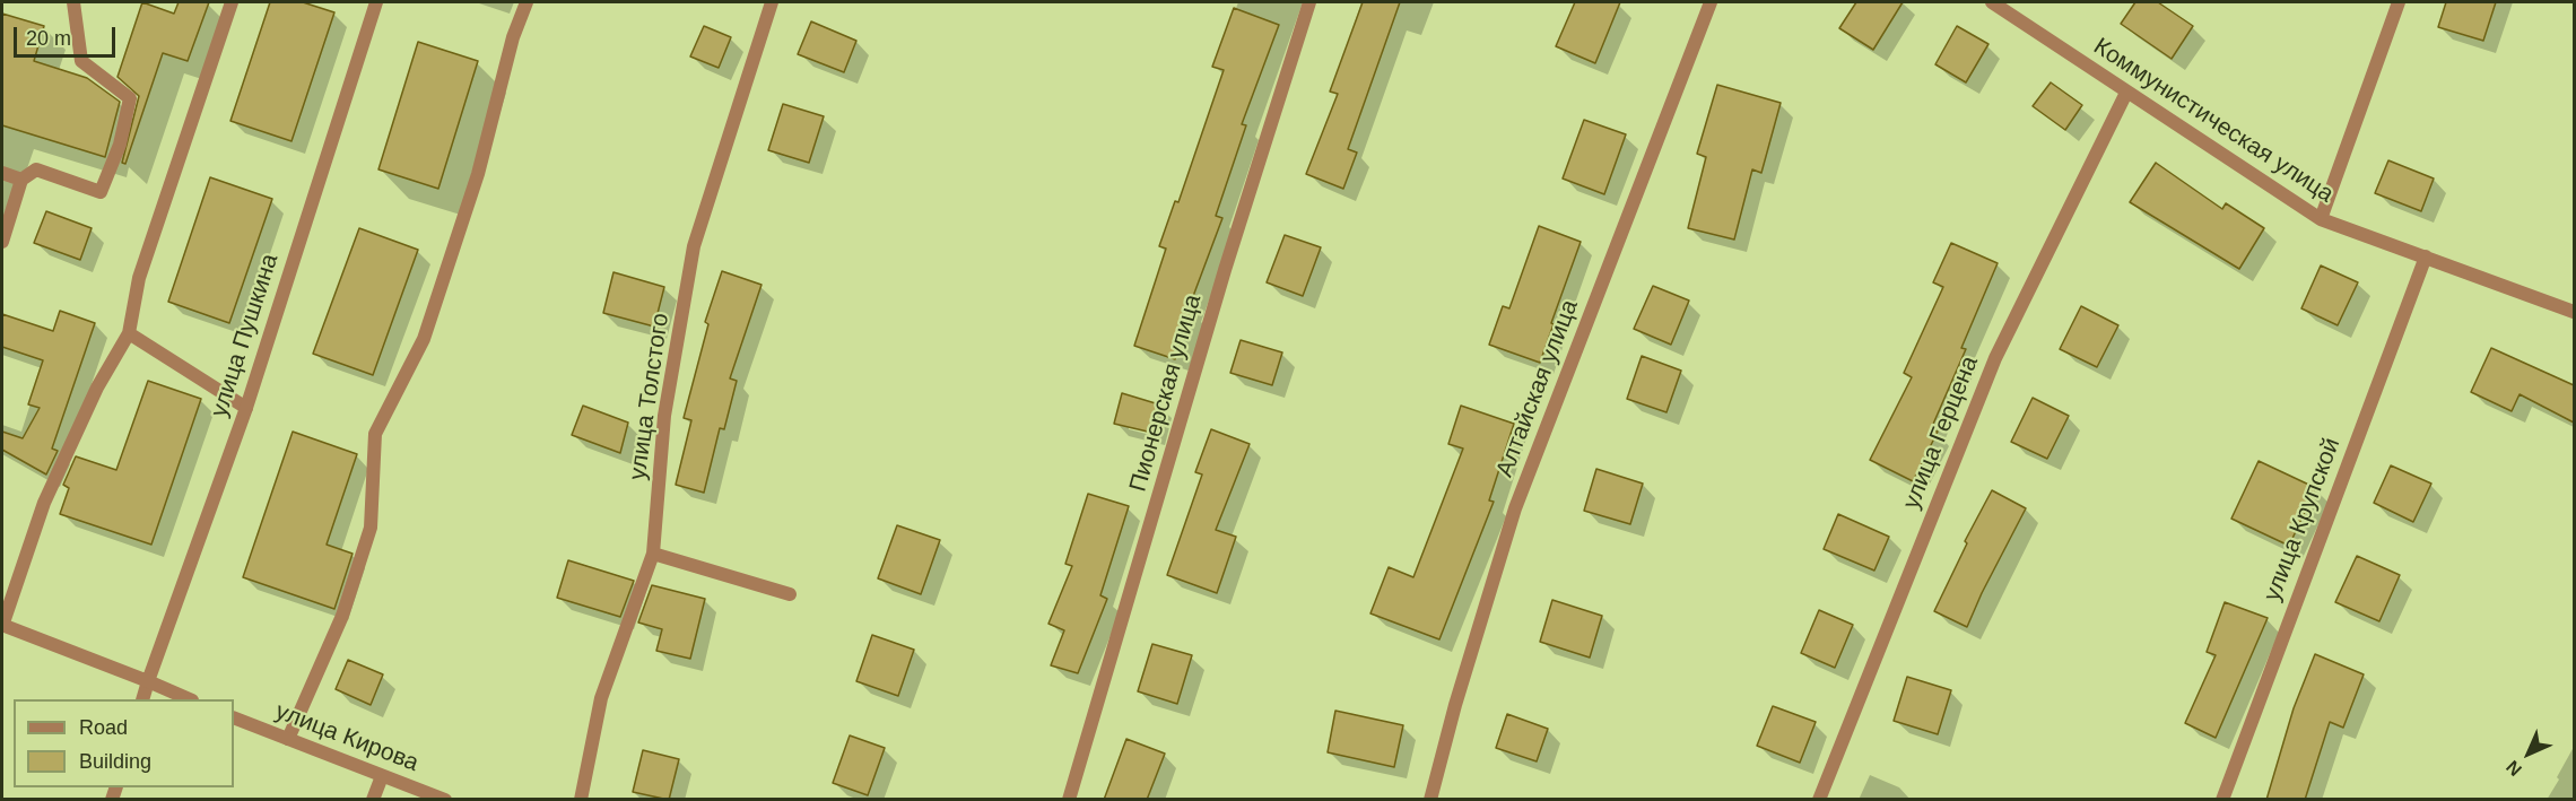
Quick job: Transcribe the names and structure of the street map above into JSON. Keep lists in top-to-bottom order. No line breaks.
{"streets":{"street":["Коммунистическая улица","улица Пушкина","Алтайская улица","Пионерская улица","улица Толстого","улица Герцена","улица Крупской","улица Кирова"]},"crossings":[["Коммунистическая улица","улица Герцена"],["Коммунистическая улица","улица Крупской"]],"legend":["Road","Building"],"scale_bar":"20 m","north":"bottom left"}
